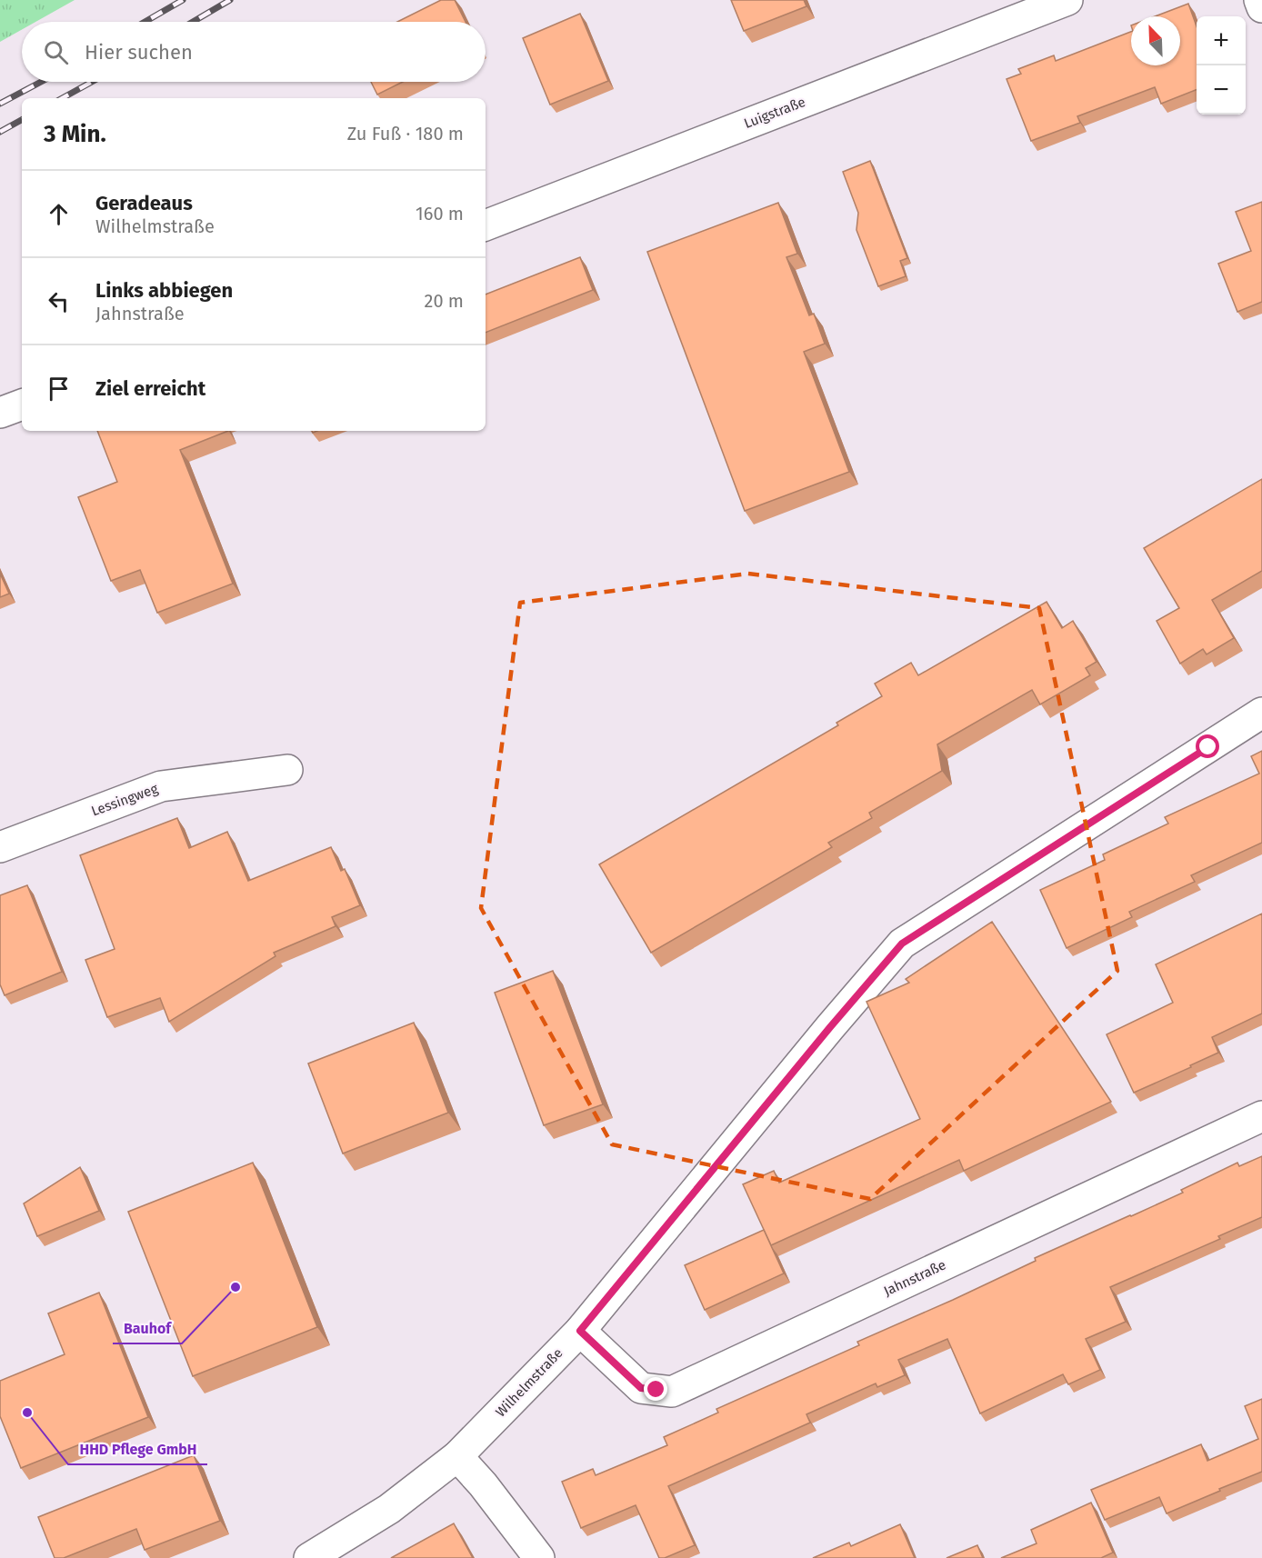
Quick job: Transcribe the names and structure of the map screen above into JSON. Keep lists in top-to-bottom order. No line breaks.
{"streets":{"street":["Luigstraße","Lessingweg","Jahnstraße","Wilhelmstraße"]},"crossings":[["Jahnstraße","Wilhelmstraße"]],"places":["Bauhof","HHD Pflege GmbH"],"north":"top left","page":{"map_buttons":["+","−"],"search":"Hier suchen","heading":["3 Min.","Zu Fuß · 180 m"],"list":[["Geradeaus","Wilhelmstraße","160 m"],["Links abbiegen","Jahnstraße","20 m"],"Ziel erreicht"]}}
